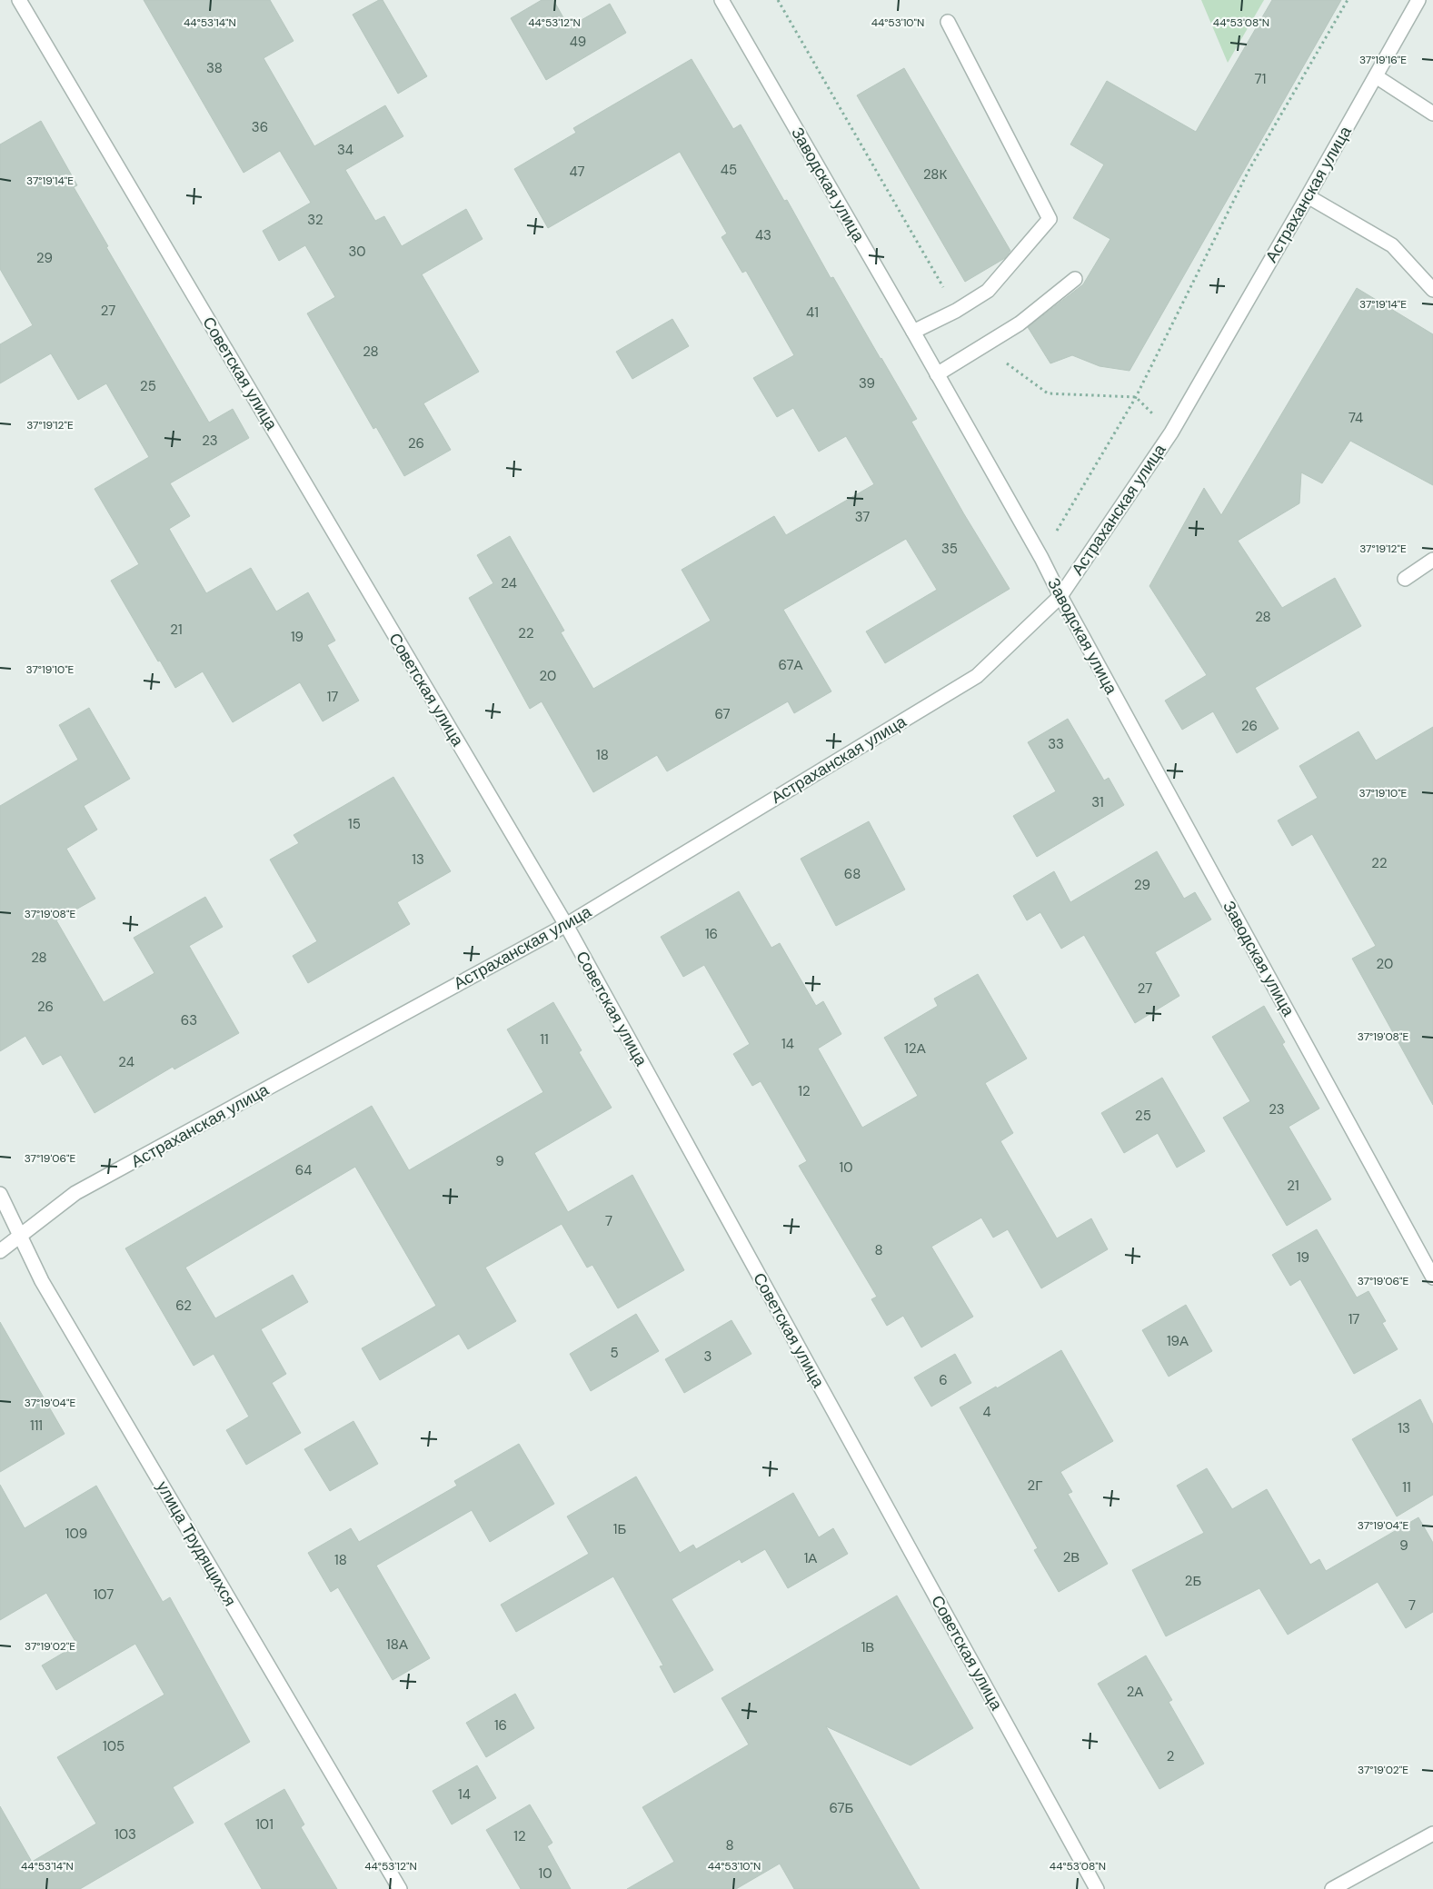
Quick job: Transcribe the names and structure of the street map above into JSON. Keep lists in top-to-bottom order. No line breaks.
{"streets":{"street":["Заводская улица","Астраханская улица","Советская улица","улица Трудящихся"]},"crossings":[["Заводская улица","Астраханская улица"],["Астраханская улица","Советская улица"],["Астраханская улица","улица Трудящихся"]],"house_numbers":["49","38","71","36","34","45","47","28К","32","43","30","29","27","41","28","39","25","74","23","26","37","35","24","28","21","22","19","67А","20","17","67","26","33","18","31","15","13","22","68","29","16","28","20","27","26","63","11","14","12А","24","12","23","25","9","10","64","21","7","8","19","62","17","19А","5","3","6","4","111","13","2Г","11","1Б","109","9","2В","1А","18","2Б","107","7","18А","1В","2А","16","105","2","14","67Б","101","103","12","8","10"],"coordinates":["44°53'14\"N","44°53'12\"N","44°53'10\"N","44°53'08\"N","37°19'16\"E","37°19'14\"E","37°19'12\"E","37°19'10\"E","37°19'08\"E","37°19'06\"E","37°19'04\"E","37°19'02\"E"]}
